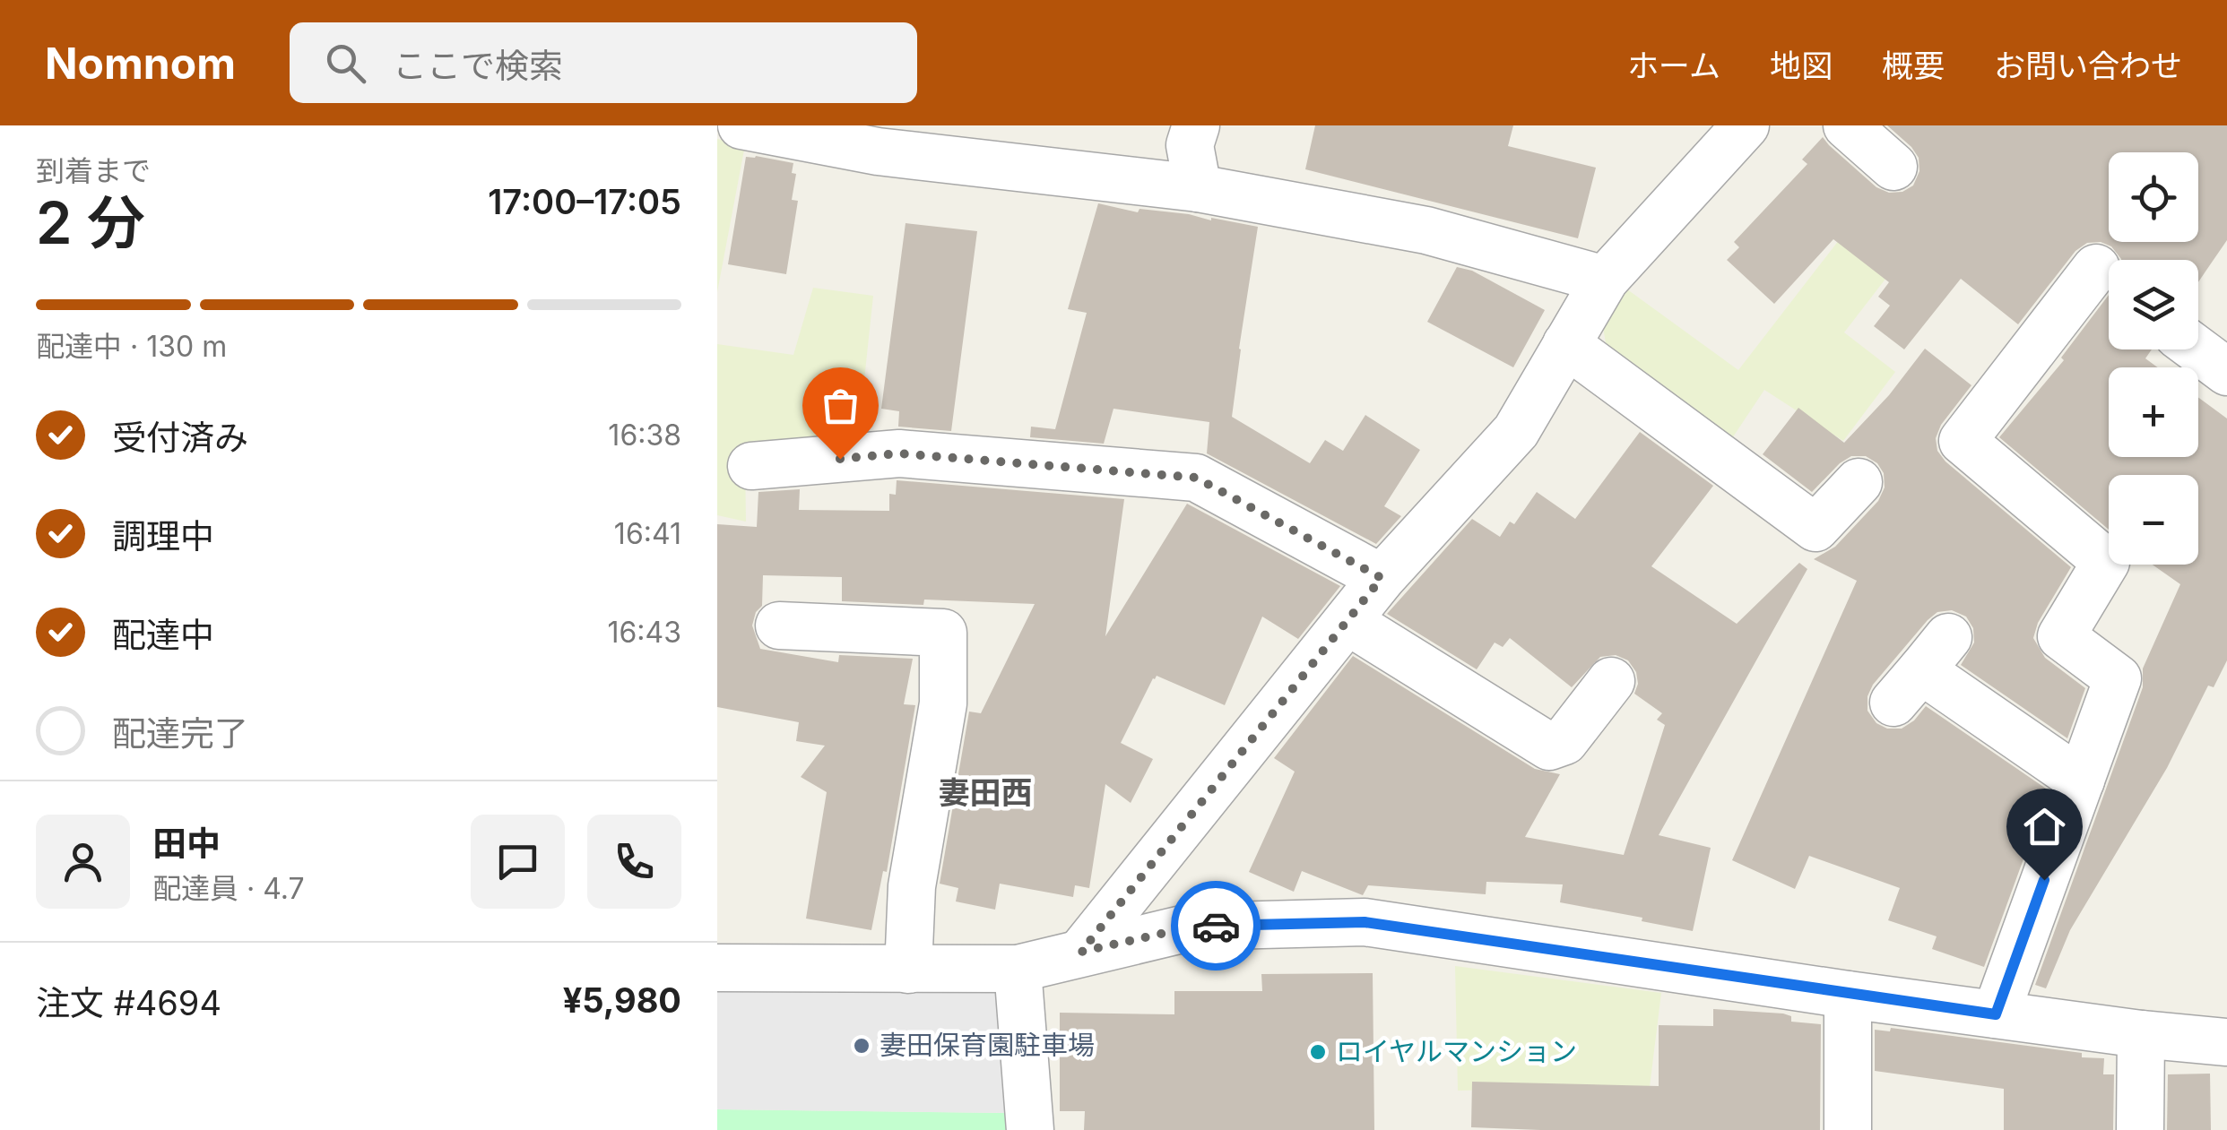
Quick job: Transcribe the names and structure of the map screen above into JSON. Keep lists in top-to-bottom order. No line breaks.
{"districts":["妻田西"],"places":["妻田保育園駐車場","ロイヤルマンション"],"page":{"header":"Nomnom","search":"ここで検索","nav":["ホーム","地図","概要","お問い合わせ"],"heading":["2 分","到着まで","17:00–17:05"],"panel":["田中","配達員 · 4.7","注文 #4694","¥5,980"],"map_buttons":["+","−"],"bar":"配達中 · 130 m","list":[["受付済み","16:38"],["調理中","16:41"],["配達中","16:43"],"配達完了"]}}
